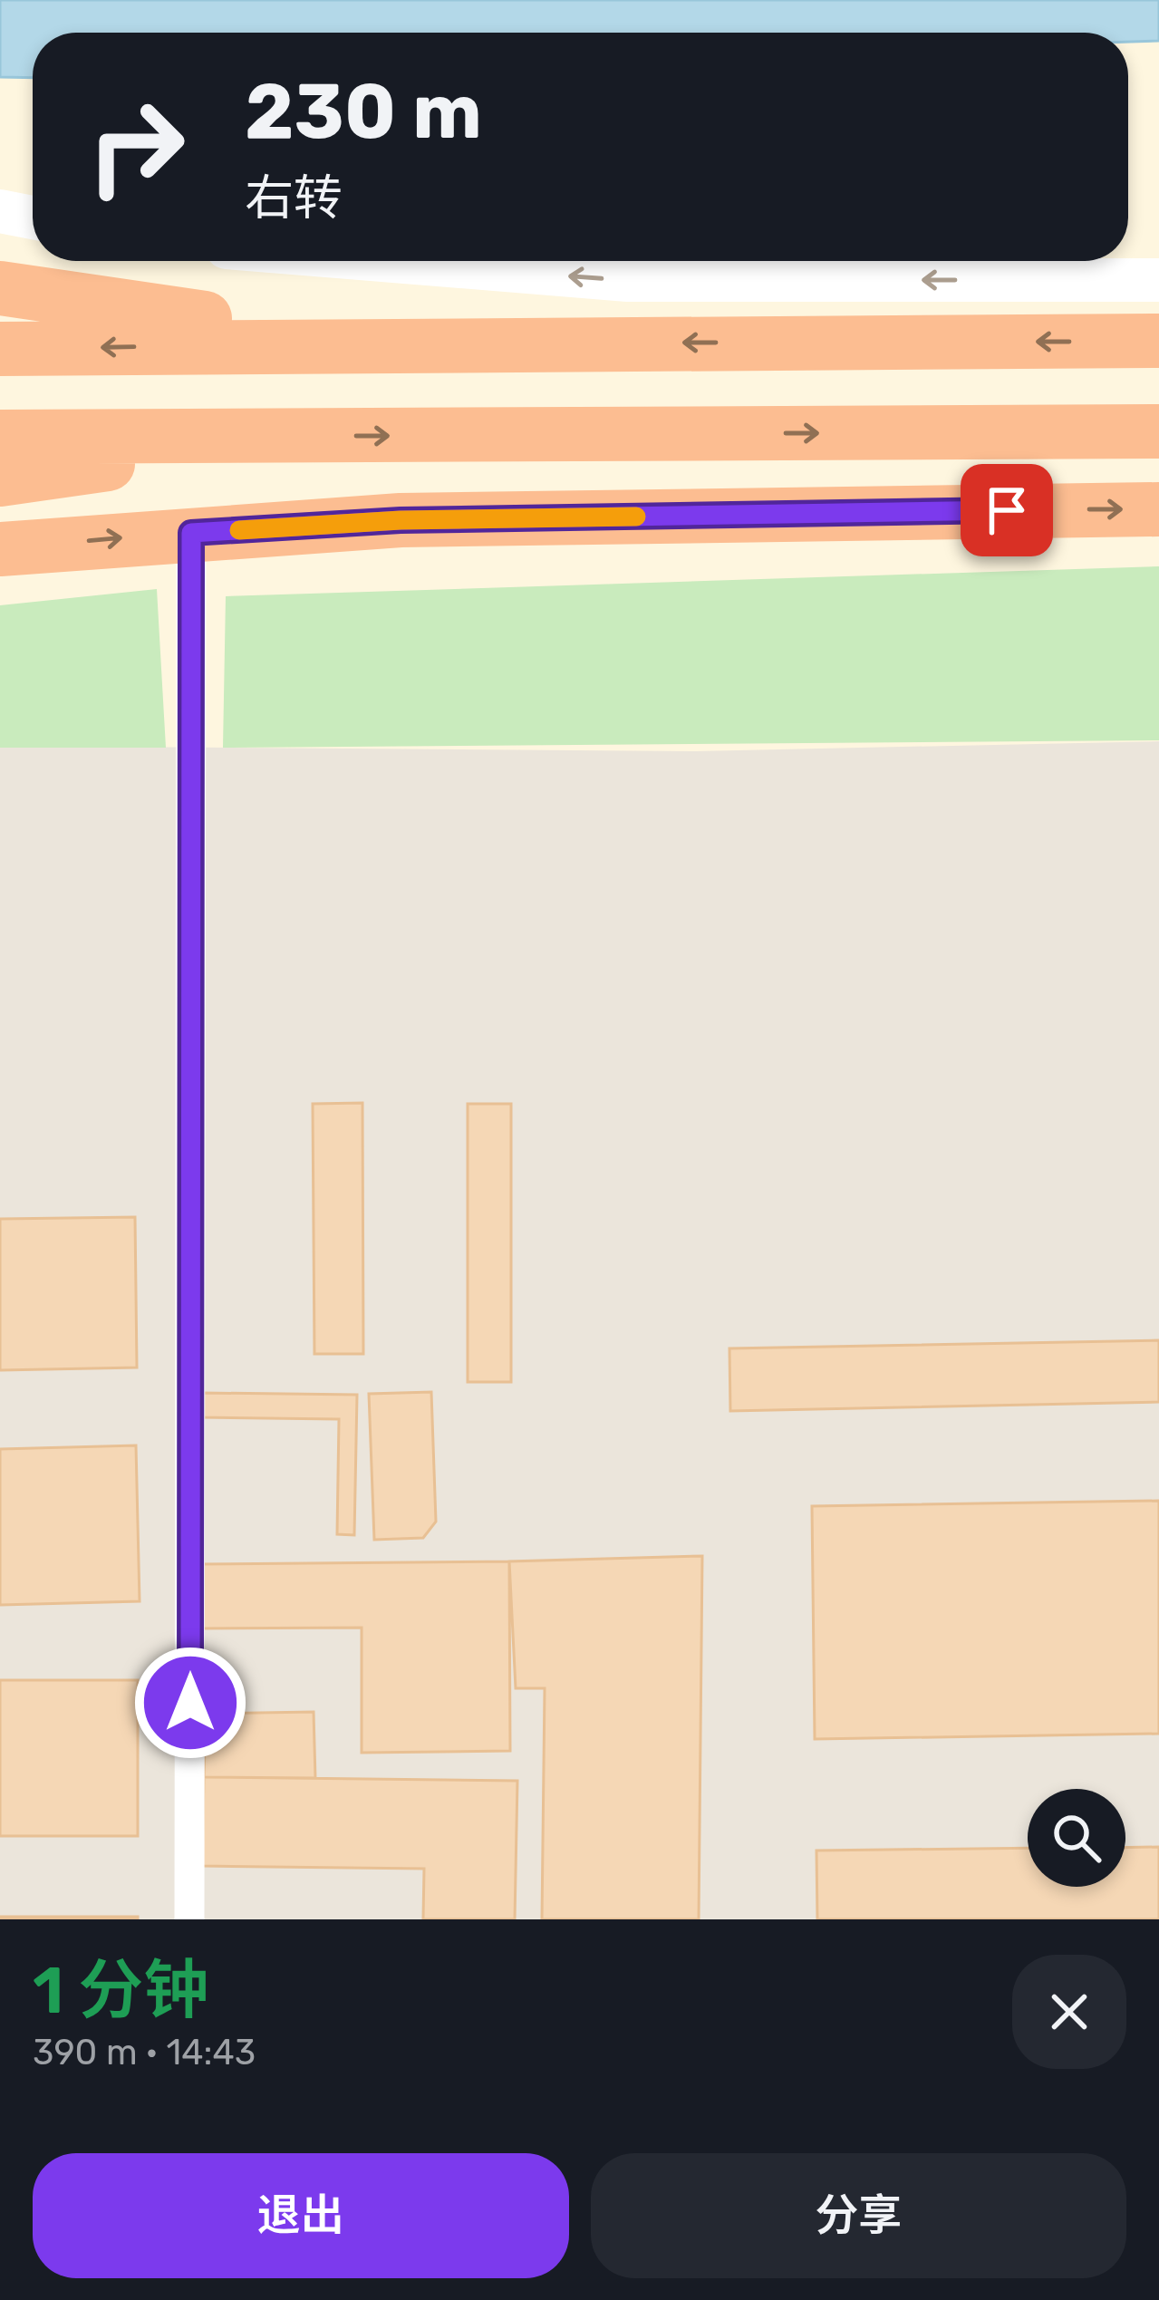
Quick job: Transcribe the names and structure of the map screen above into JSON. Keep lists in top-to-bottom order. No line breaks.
{"page":{"turn":["230 m","右转"],"heading":["1 分钟","390 m · 14:43"],"buttons":["退出","分享"]}}
